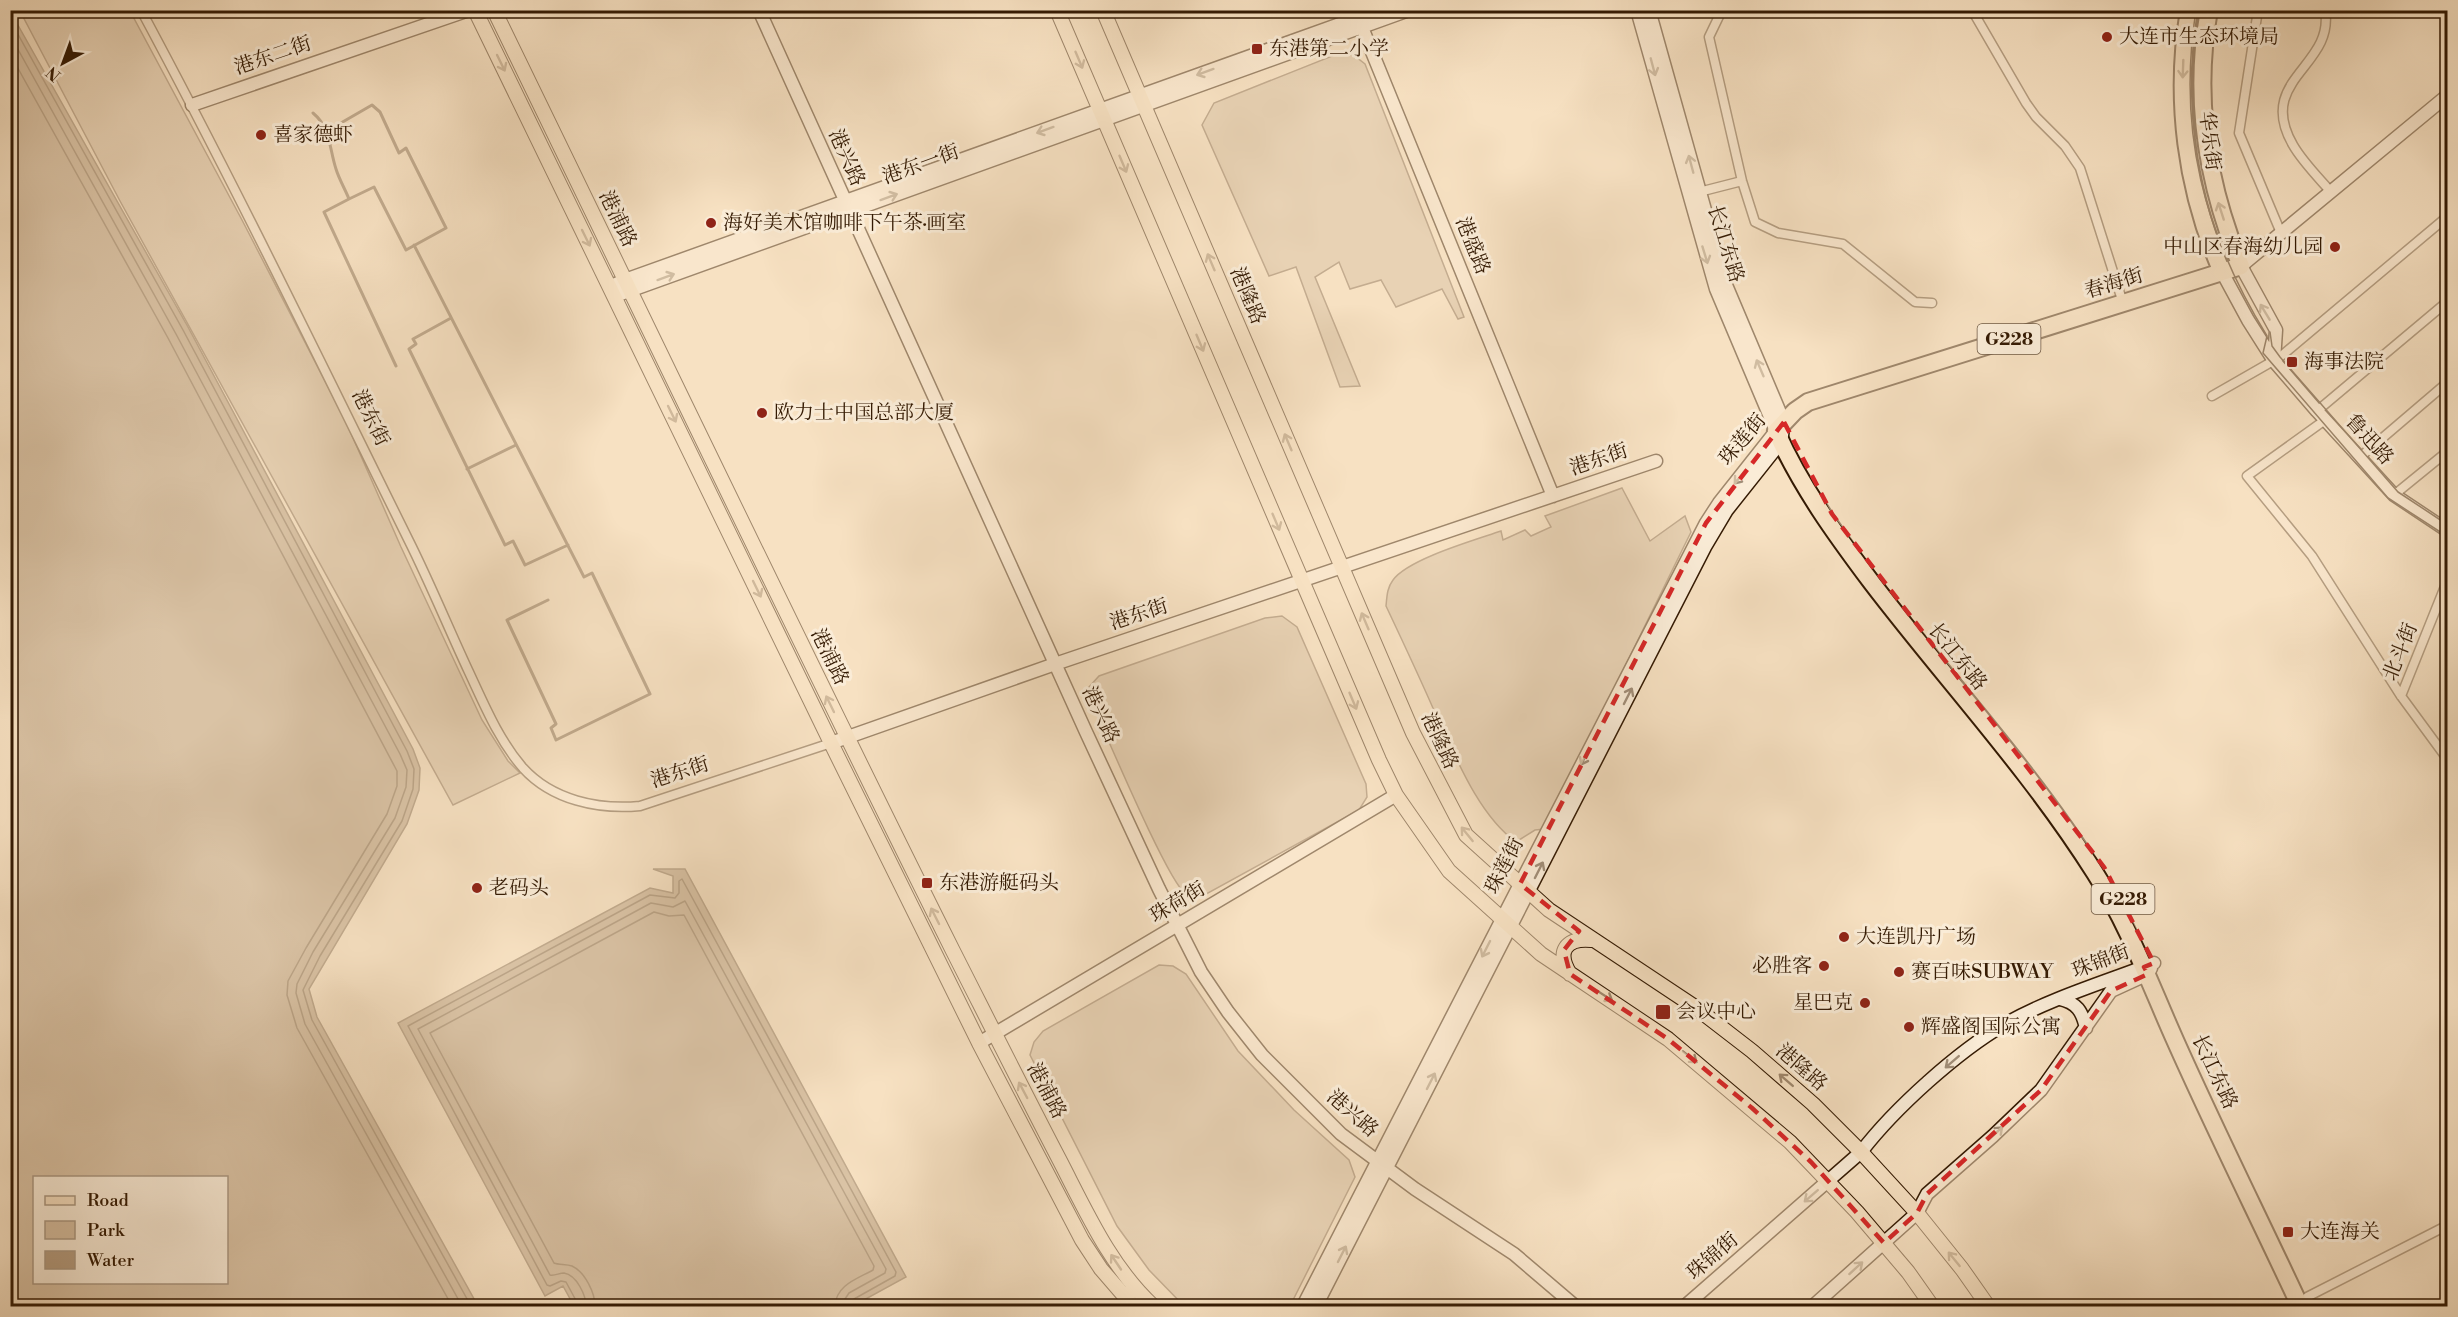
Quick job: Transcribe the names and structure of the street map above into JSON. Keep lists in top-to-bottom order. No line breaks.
{"streets":{"highway":["华乐街","长江东路","春海街","G228"],"main road":["港东二街","港兴路","港东一街","港浦路","港盛路","港隆路","港东街","珠莲街","鲁迅路","珠荷街","珠锦街"],"street":["北斗街"]},"crossings":[["港东二街","港东街"],["华乐街","春海街"],["华乐街","鲁迅路"],["港兴路","港东一街"],["港兴路","港东街"],["港兴路","珠莲街"],["港兴路","珠荷街"],["港东一街","港浦路"],["港东一街","港盛路"],["港东一街","港隆路"],["港浦路","港东街"],["港浦路","珠荷街"],["长江东路","春海街"],["长江东路","珠莲街"],["长江东路","珠锦街"],["港盛路","港东街"],["春海街","珠莲街"],["春海街","鲁迅路"],["港隆路","港东街"],["港隆路","珠莲街"],["港隆路","珠锦街"]],"places":{"other":["大连市生态环境局","喜家德虾","海好美术馆咖啡下午茶·画室","中山区春海幼儿园","欧力士中国总部大厦","老码头","大连凯丹广场","必胜客","赛百味SUBWAY","星巴克","辉盛阁国际公寓"],"transit":["东港第二小学","海事法院","东港游艇码头","会议中心","大连海关"]},"legend":["Road","Park","Water"],"north":"bottom left"}
